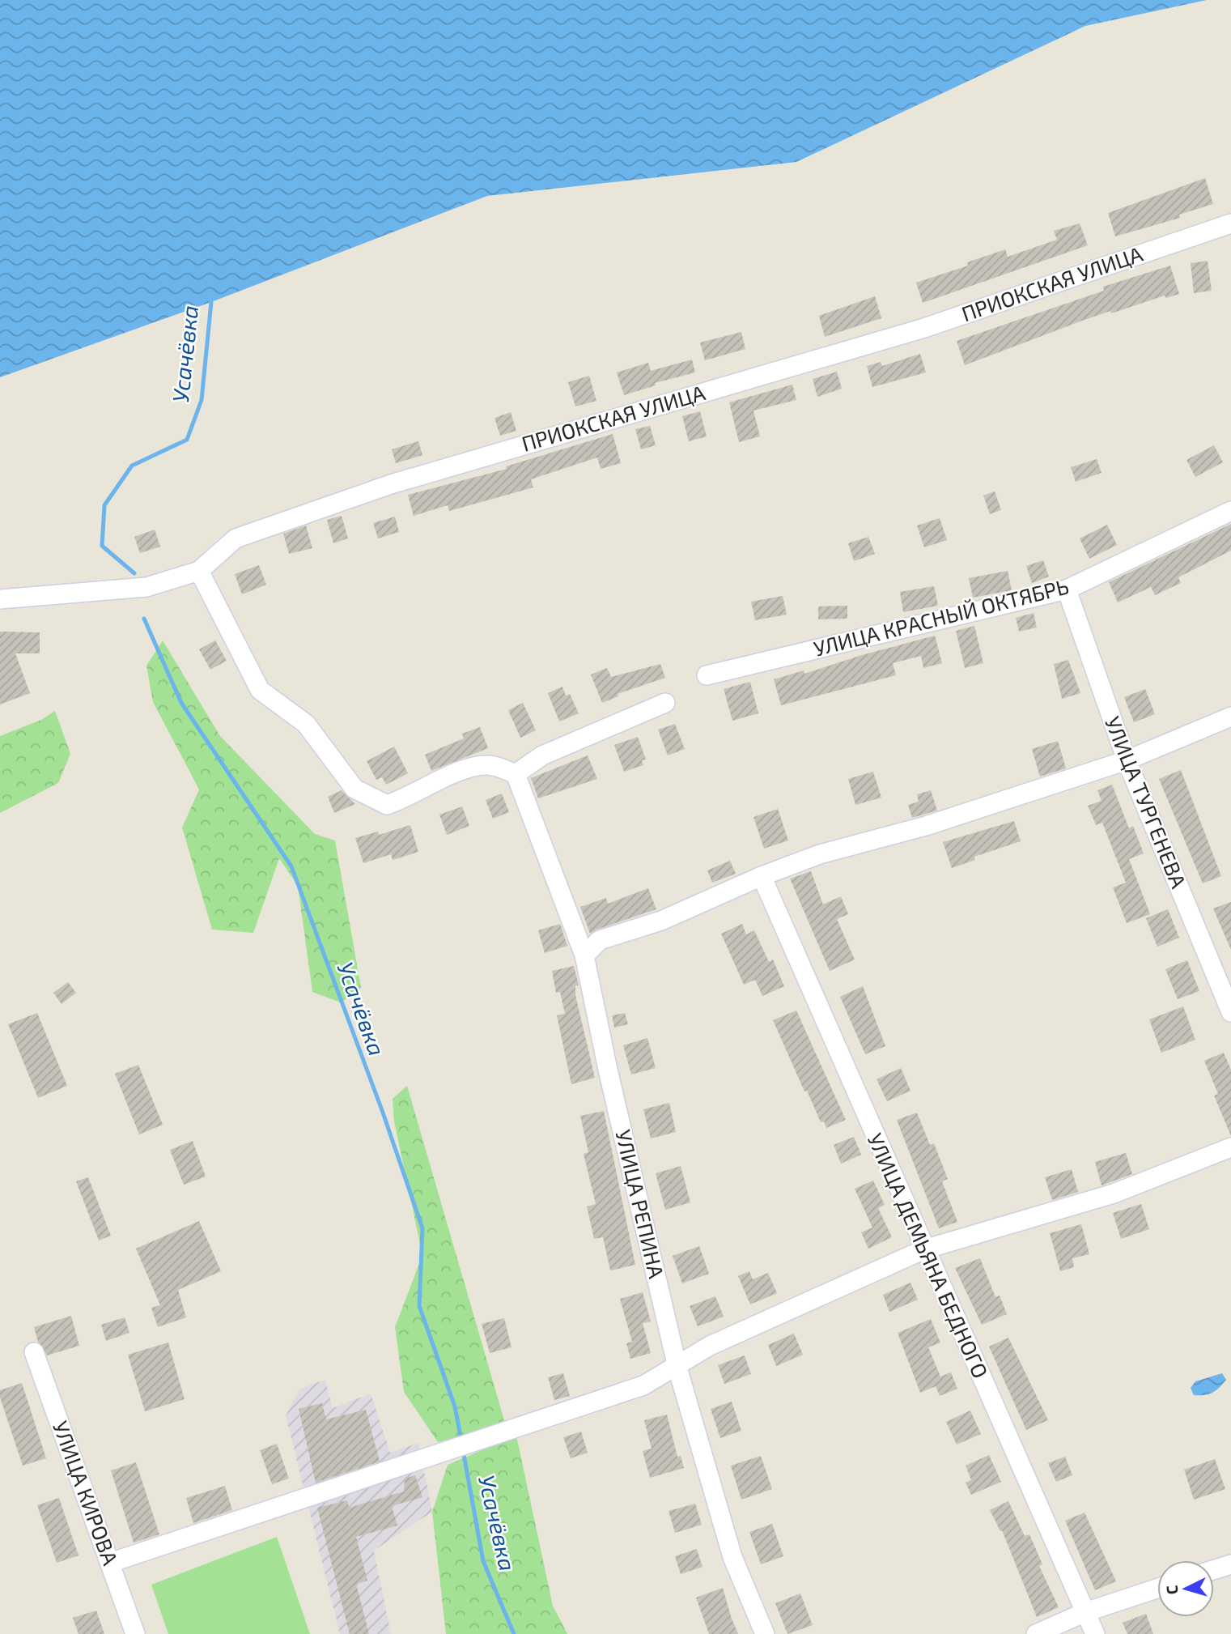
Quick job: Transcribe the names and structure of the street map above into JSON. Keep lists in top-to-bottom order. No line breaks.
{"streets":{"street":["ПРИОКСКАЯ УЛИЦА","УЛИЦА КРАСНЫЙ ОКТЯБРЬ","УЛИЦА ТУРГЕНЕВА","УЛИЦА РЕПИНА","УЛИЦА ДЕМЬЯНА БЕДНОГО","УЛИЦА КИРОВА"]},"crossings":[["УЛИЦА КРАСНЫЙ ОКТЯБРЬ","УЛИЦА ТУРГЕНЕВА"]],"water":["Усачёвка"],"north":"left"}
